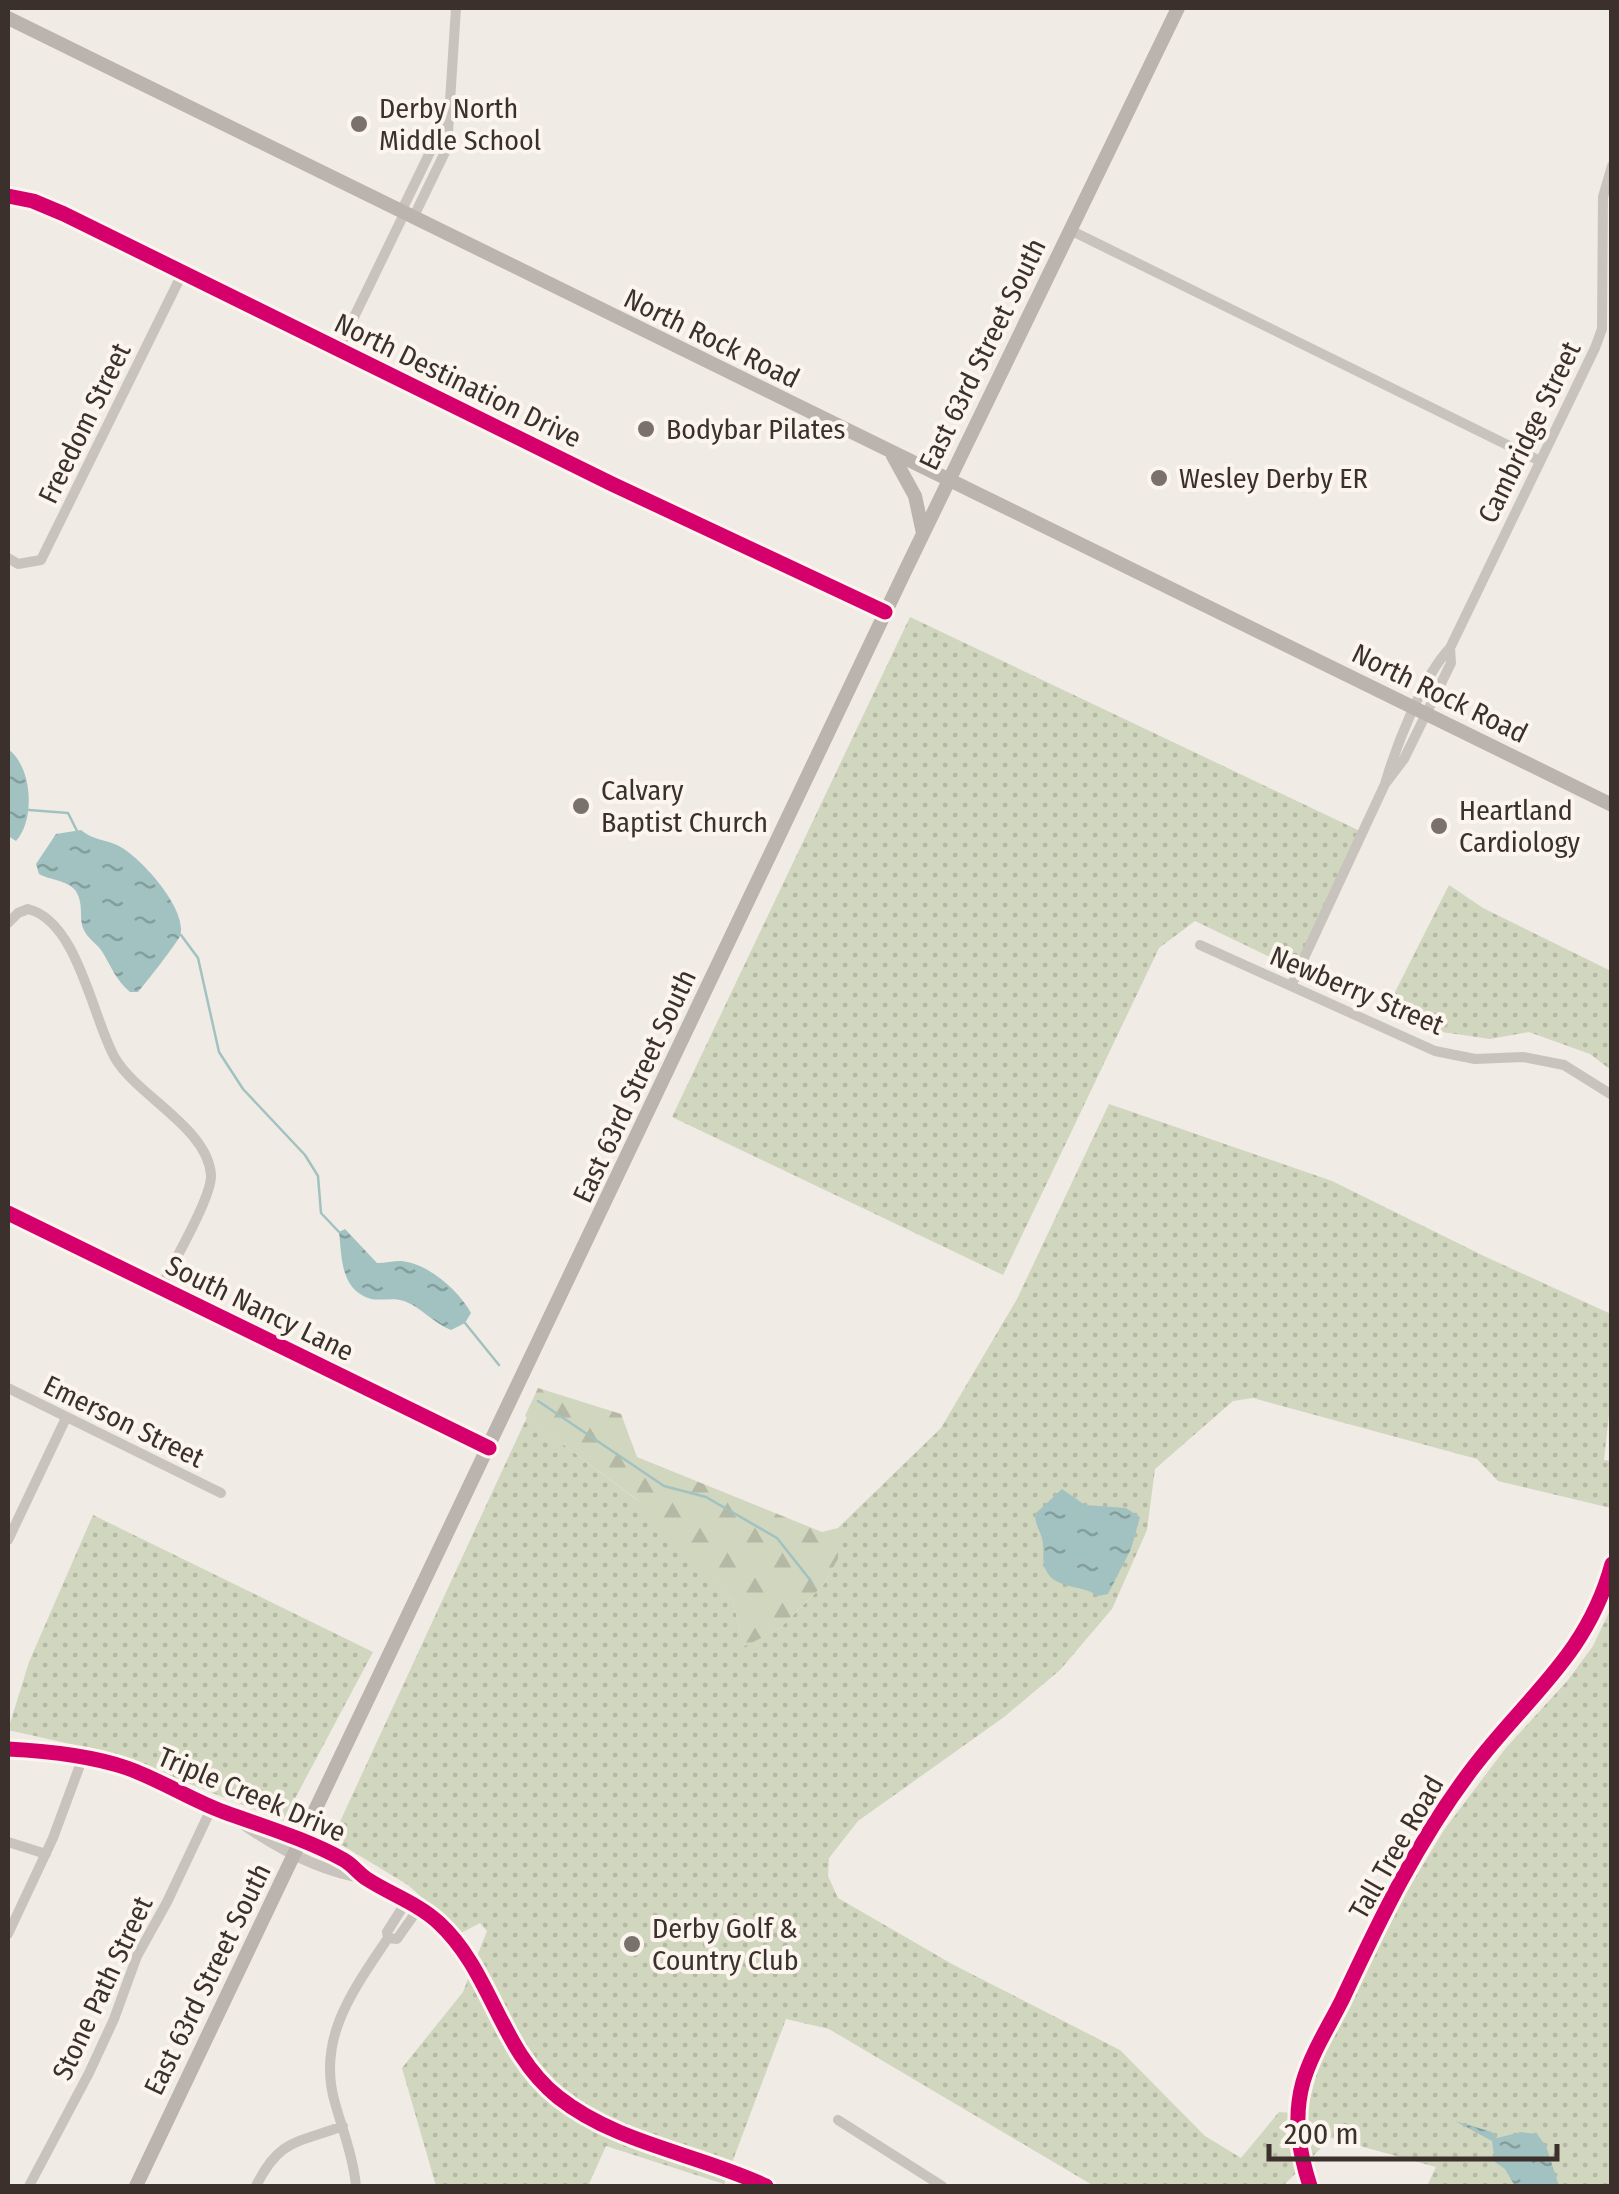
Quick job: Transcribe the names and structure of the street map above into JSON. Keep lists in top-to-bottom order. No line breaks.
{"streets":{"main road":["North Rock Road","East 63rd Street South"],"street":["North Destination Drive","Freedom Street","Cambridge Street","Newberry Street","South Nancy Lane","Emerson Street","Triple Creek Drive","Tall Tree Road","Stone Path Street"]},"crossings":[["North Rock Road","East 63rd Street South"],["North Rock Road","Cambridge Street"],["East 63rd Street South","North Destination Drive"],["East 63rd Street South","South Nancy Lane"],["East 63rd Street South","Triple Creek Drive"],["North Destination Drive","Freedom Street"],["Cambridge Street","Newberry Street"],["Triple Creek Drive","Stone Path Street"]],"places":["Derby North Middle School","Bodybar Pilates","Wesley Derby ER","Calvary Baptist Church","Heartland Cardiology","Derby Golf & Country Club"],"scale_bar":"200 m"}
